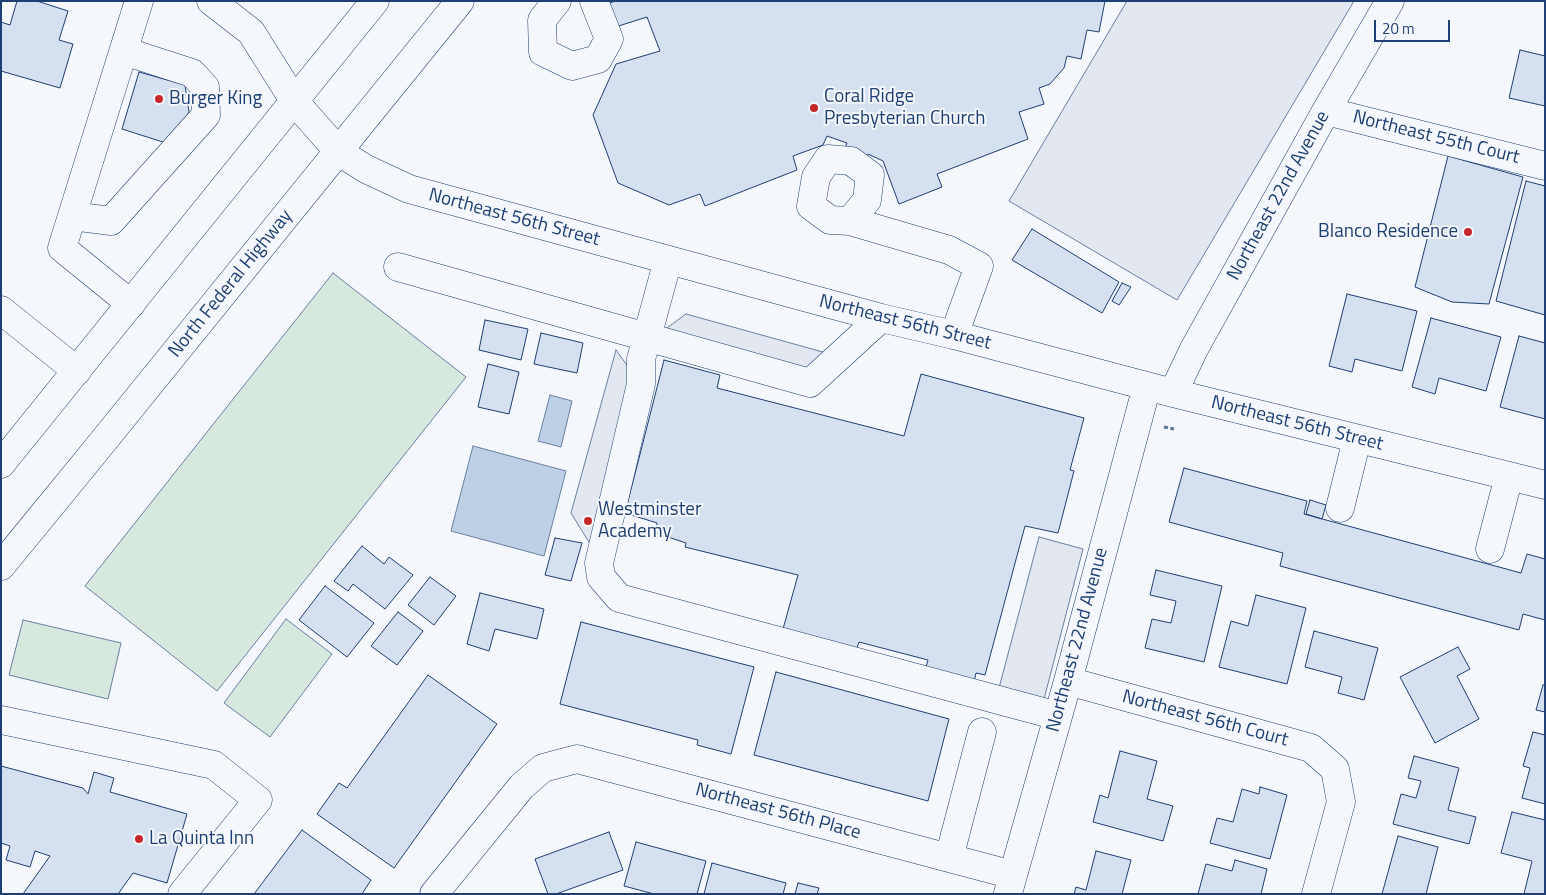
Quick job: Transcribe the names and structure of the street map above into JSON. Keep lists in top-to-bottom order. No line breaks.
{"streets":{"street":["Northeast 55th Court","Northeast 22nd Avenue","Northeast 56th Street","North Federal Highway","Northeast 56th Court","Northeast 56th Place"]},"crossings":[["Northeast 55th Court","Northeast 22nd Avenue"],["Northeast 22nd Avenue","Northeast 56th Street"],["Northeast 22nd Avenue","Northeast 56th Court"],["Northeast 22nd Avenue","Northeast 56th Place"],["Northeast 56th Street","North Federal Highway"]],"places":["Burger King","Coral Ridge Presbyterian Church","Blanco Residence","Westminster Academy","La Quinta Inn"],"scale_bar":"20 m"}
